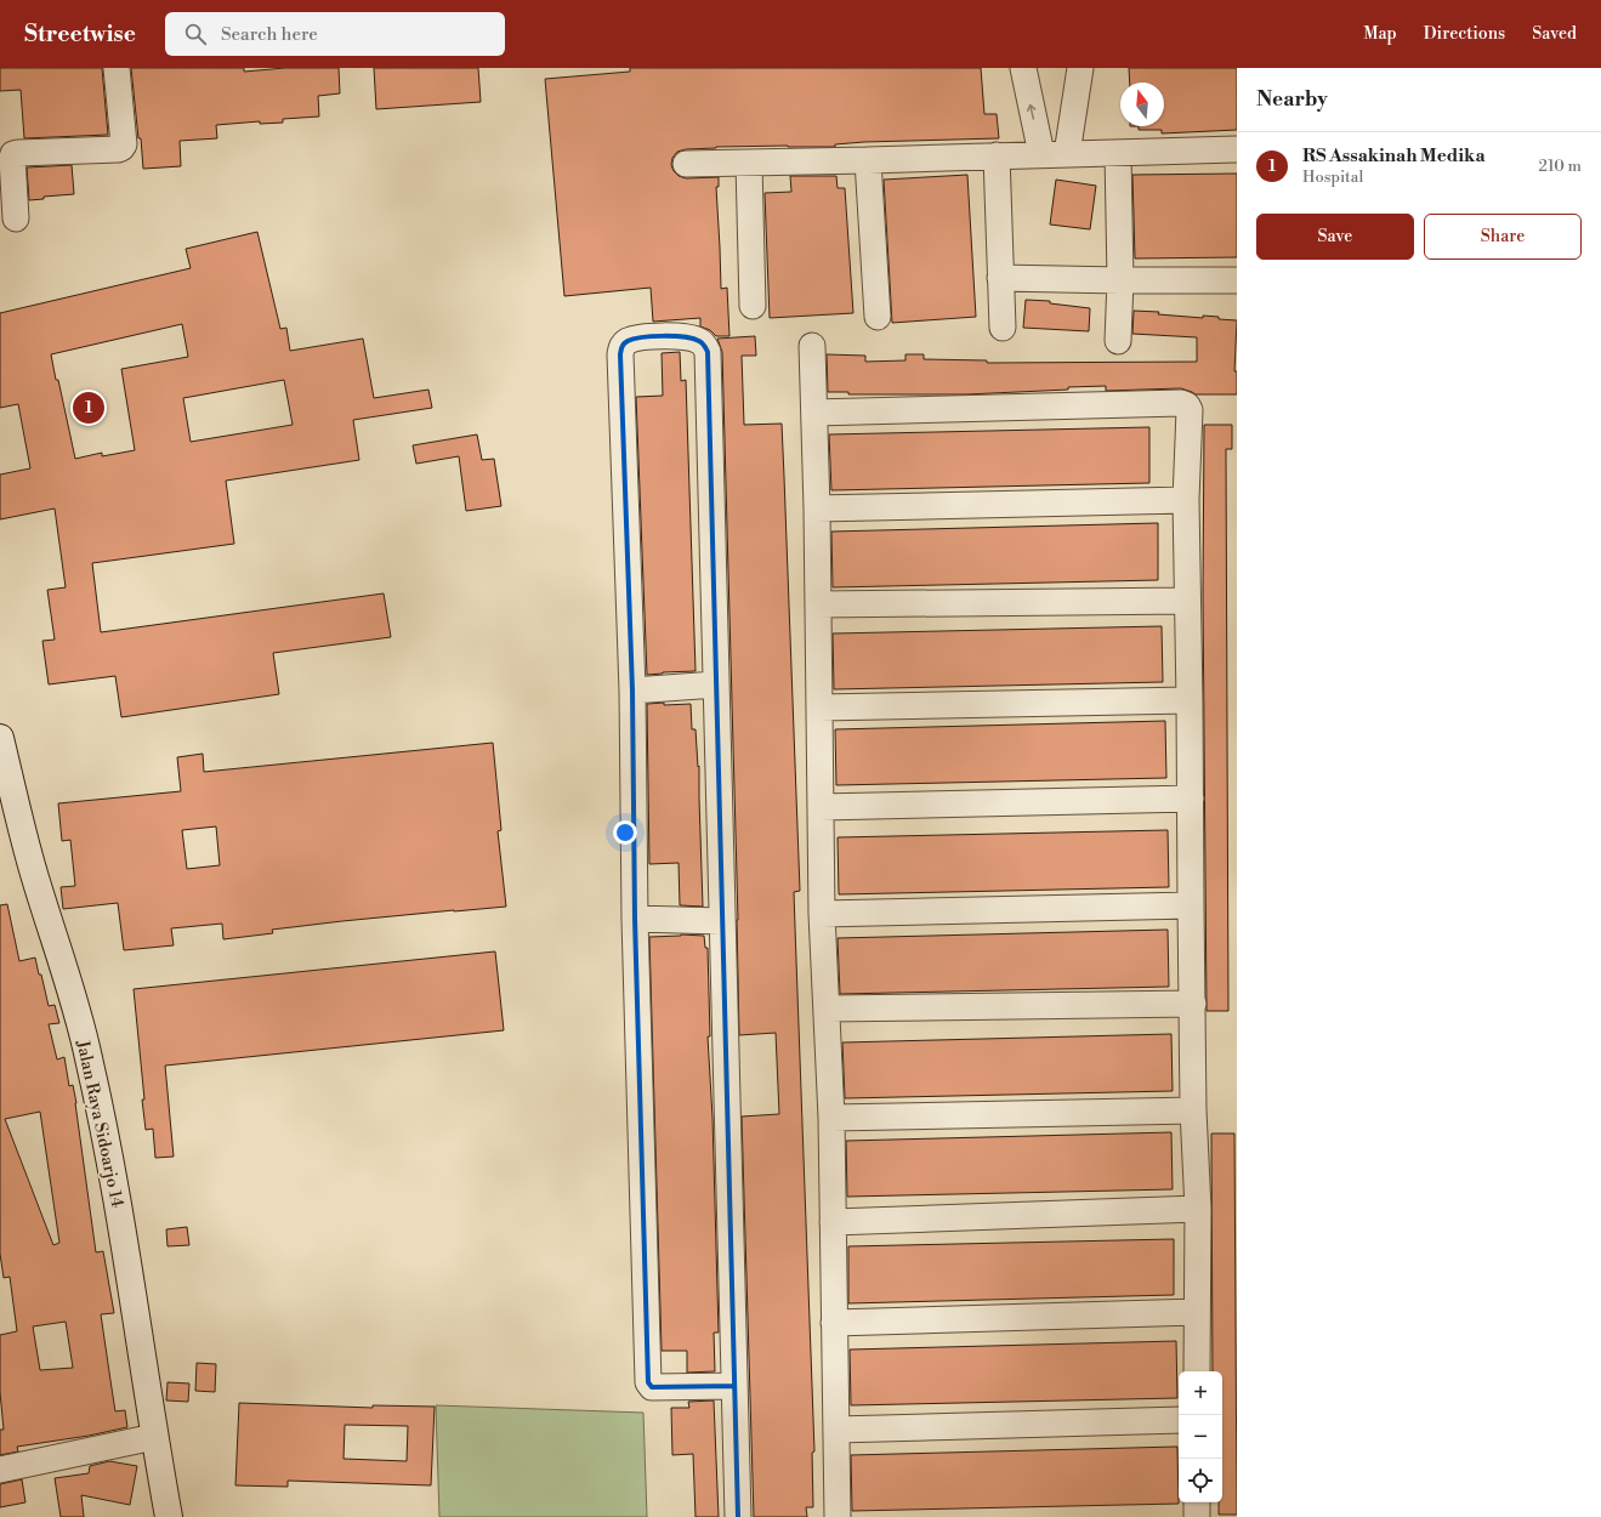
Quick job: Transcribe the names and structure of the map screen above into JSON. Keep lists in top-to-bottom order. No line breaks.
{"streets":{"main road":["Jalan Raya Sidoarjo 14"]},"north":"top","page":{"header":"Streetwise","search":"Search here","nav":["Map","Directions","Saved"],"heading":"Nearby","list":[{"mark":"1","name":"RS Assakinah Medika","note":"Hospital","value":"210 m"}],"buttons":["Save","Share"],"pins":"1","map_buttons":["+","−"]}}
